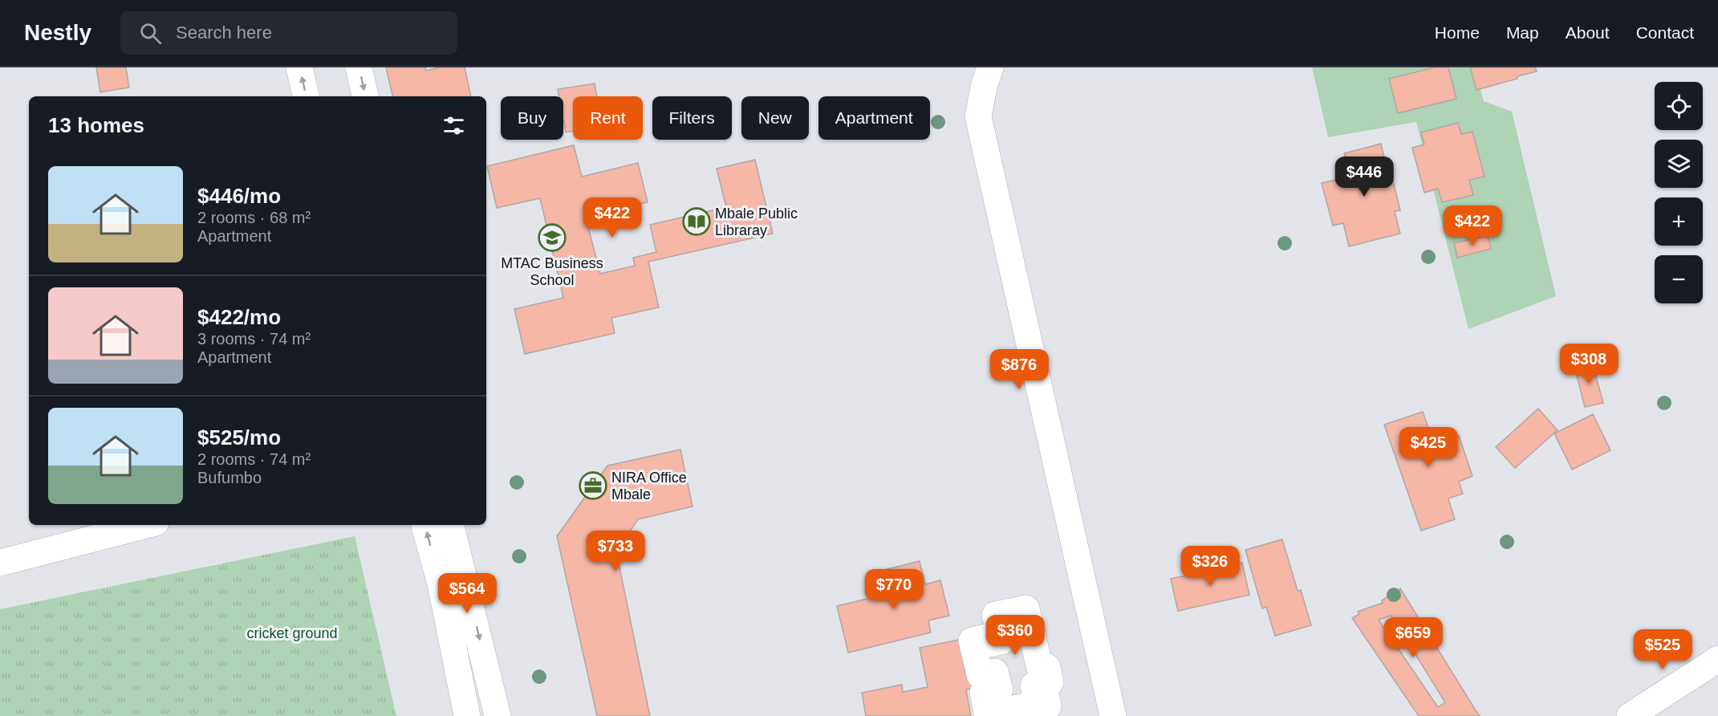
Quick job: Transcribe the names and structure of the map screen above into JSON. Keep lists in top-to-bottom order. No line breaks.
{"parks":["cricket ground"],"places":{"library":["Mbale Public Libraray"],"school or university":["MTAC Business School"],"office":["NIRA Office Mbale"]},"page":{"header":"Nestly","search":"Search here","nav":["Home","Map","About","Contact"],"map_buttons":["+","−"],"chip":["Buy","Rent","Filters","New","Apartment"],"heading":"13 homes","list":[{"name":"$446/mo","note":"2 rooms · 68 m² · Apartment"},{"name":"$422/mo","note":"3 rooms · 74 m² · Apartment"},{"name":"$525/mo","note":"2 rooms · 74 m² · Bufumbo"}],"price":["$446","$422","$422","$308","$876","$425","$733","$326","$770","$564","$360","$659","$525"]}}
